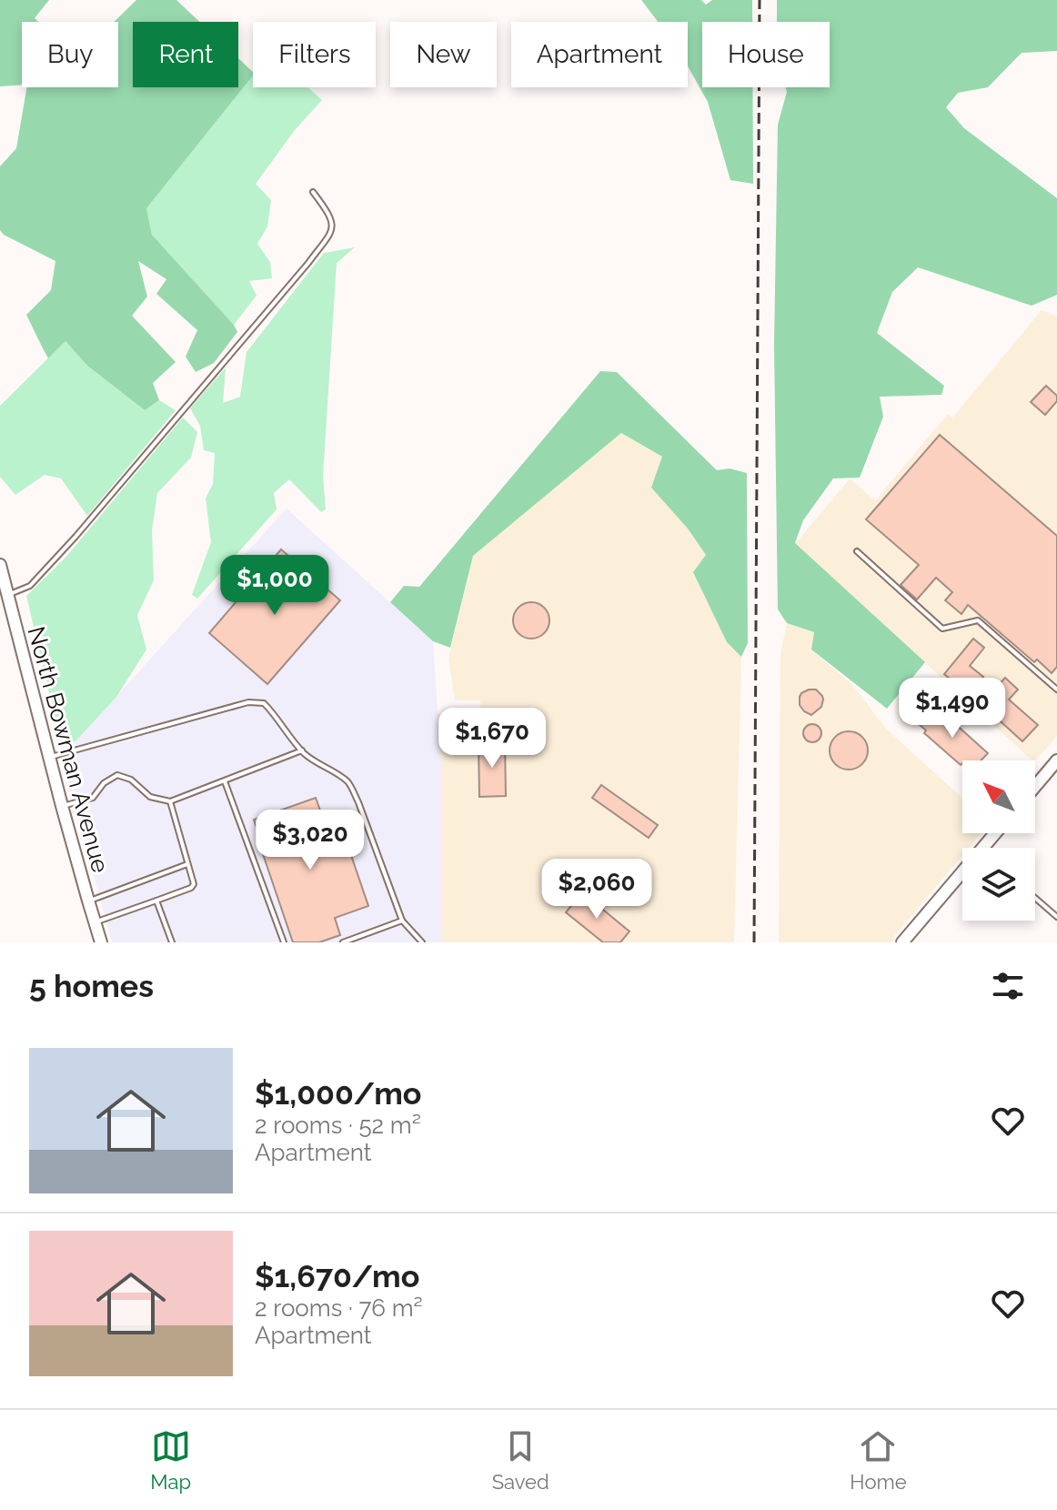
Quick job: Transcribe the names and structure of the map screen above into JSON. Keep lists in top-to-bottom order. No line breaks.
{"streets":{"street":["North Bowman Avenue"]},"north":"top left","page":{"chip":["Buy","Rent","Filters","New","Apartment","House"],"price":["$1,000","$1,490","$1,670","$3,020","$2,060"],"heading":"5 homes","list":[{"name":"$1,000/mo","note":"2 rooms · 52 m² · Apartment"},{"name":"$1,670/mo","note":"2 rooms · 76 m² · Apartment"}],"tabs":["Map","Saved","Home"]}}
